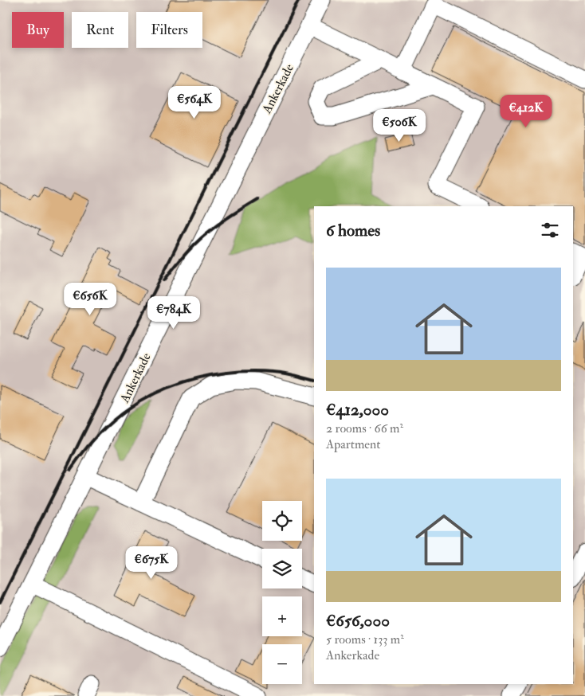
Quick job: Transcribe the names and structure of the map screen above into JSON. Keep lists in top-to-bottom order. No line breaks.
{"streets":{"street":["Ankerkade"]},"page":{"chip":["Buy","Rent","Filters"],"price":["€564K","€412K","€506K","€656K","€784K","€675K"],"heading":"6 homes","list":[{"name":"€412,000","note":"2 rooms · 66 m² · Apartment"},{"name":"€656,000","note":"5 rooms · 133 m² · Ankerkade"}],"map_buttons":["+","−"]}}
